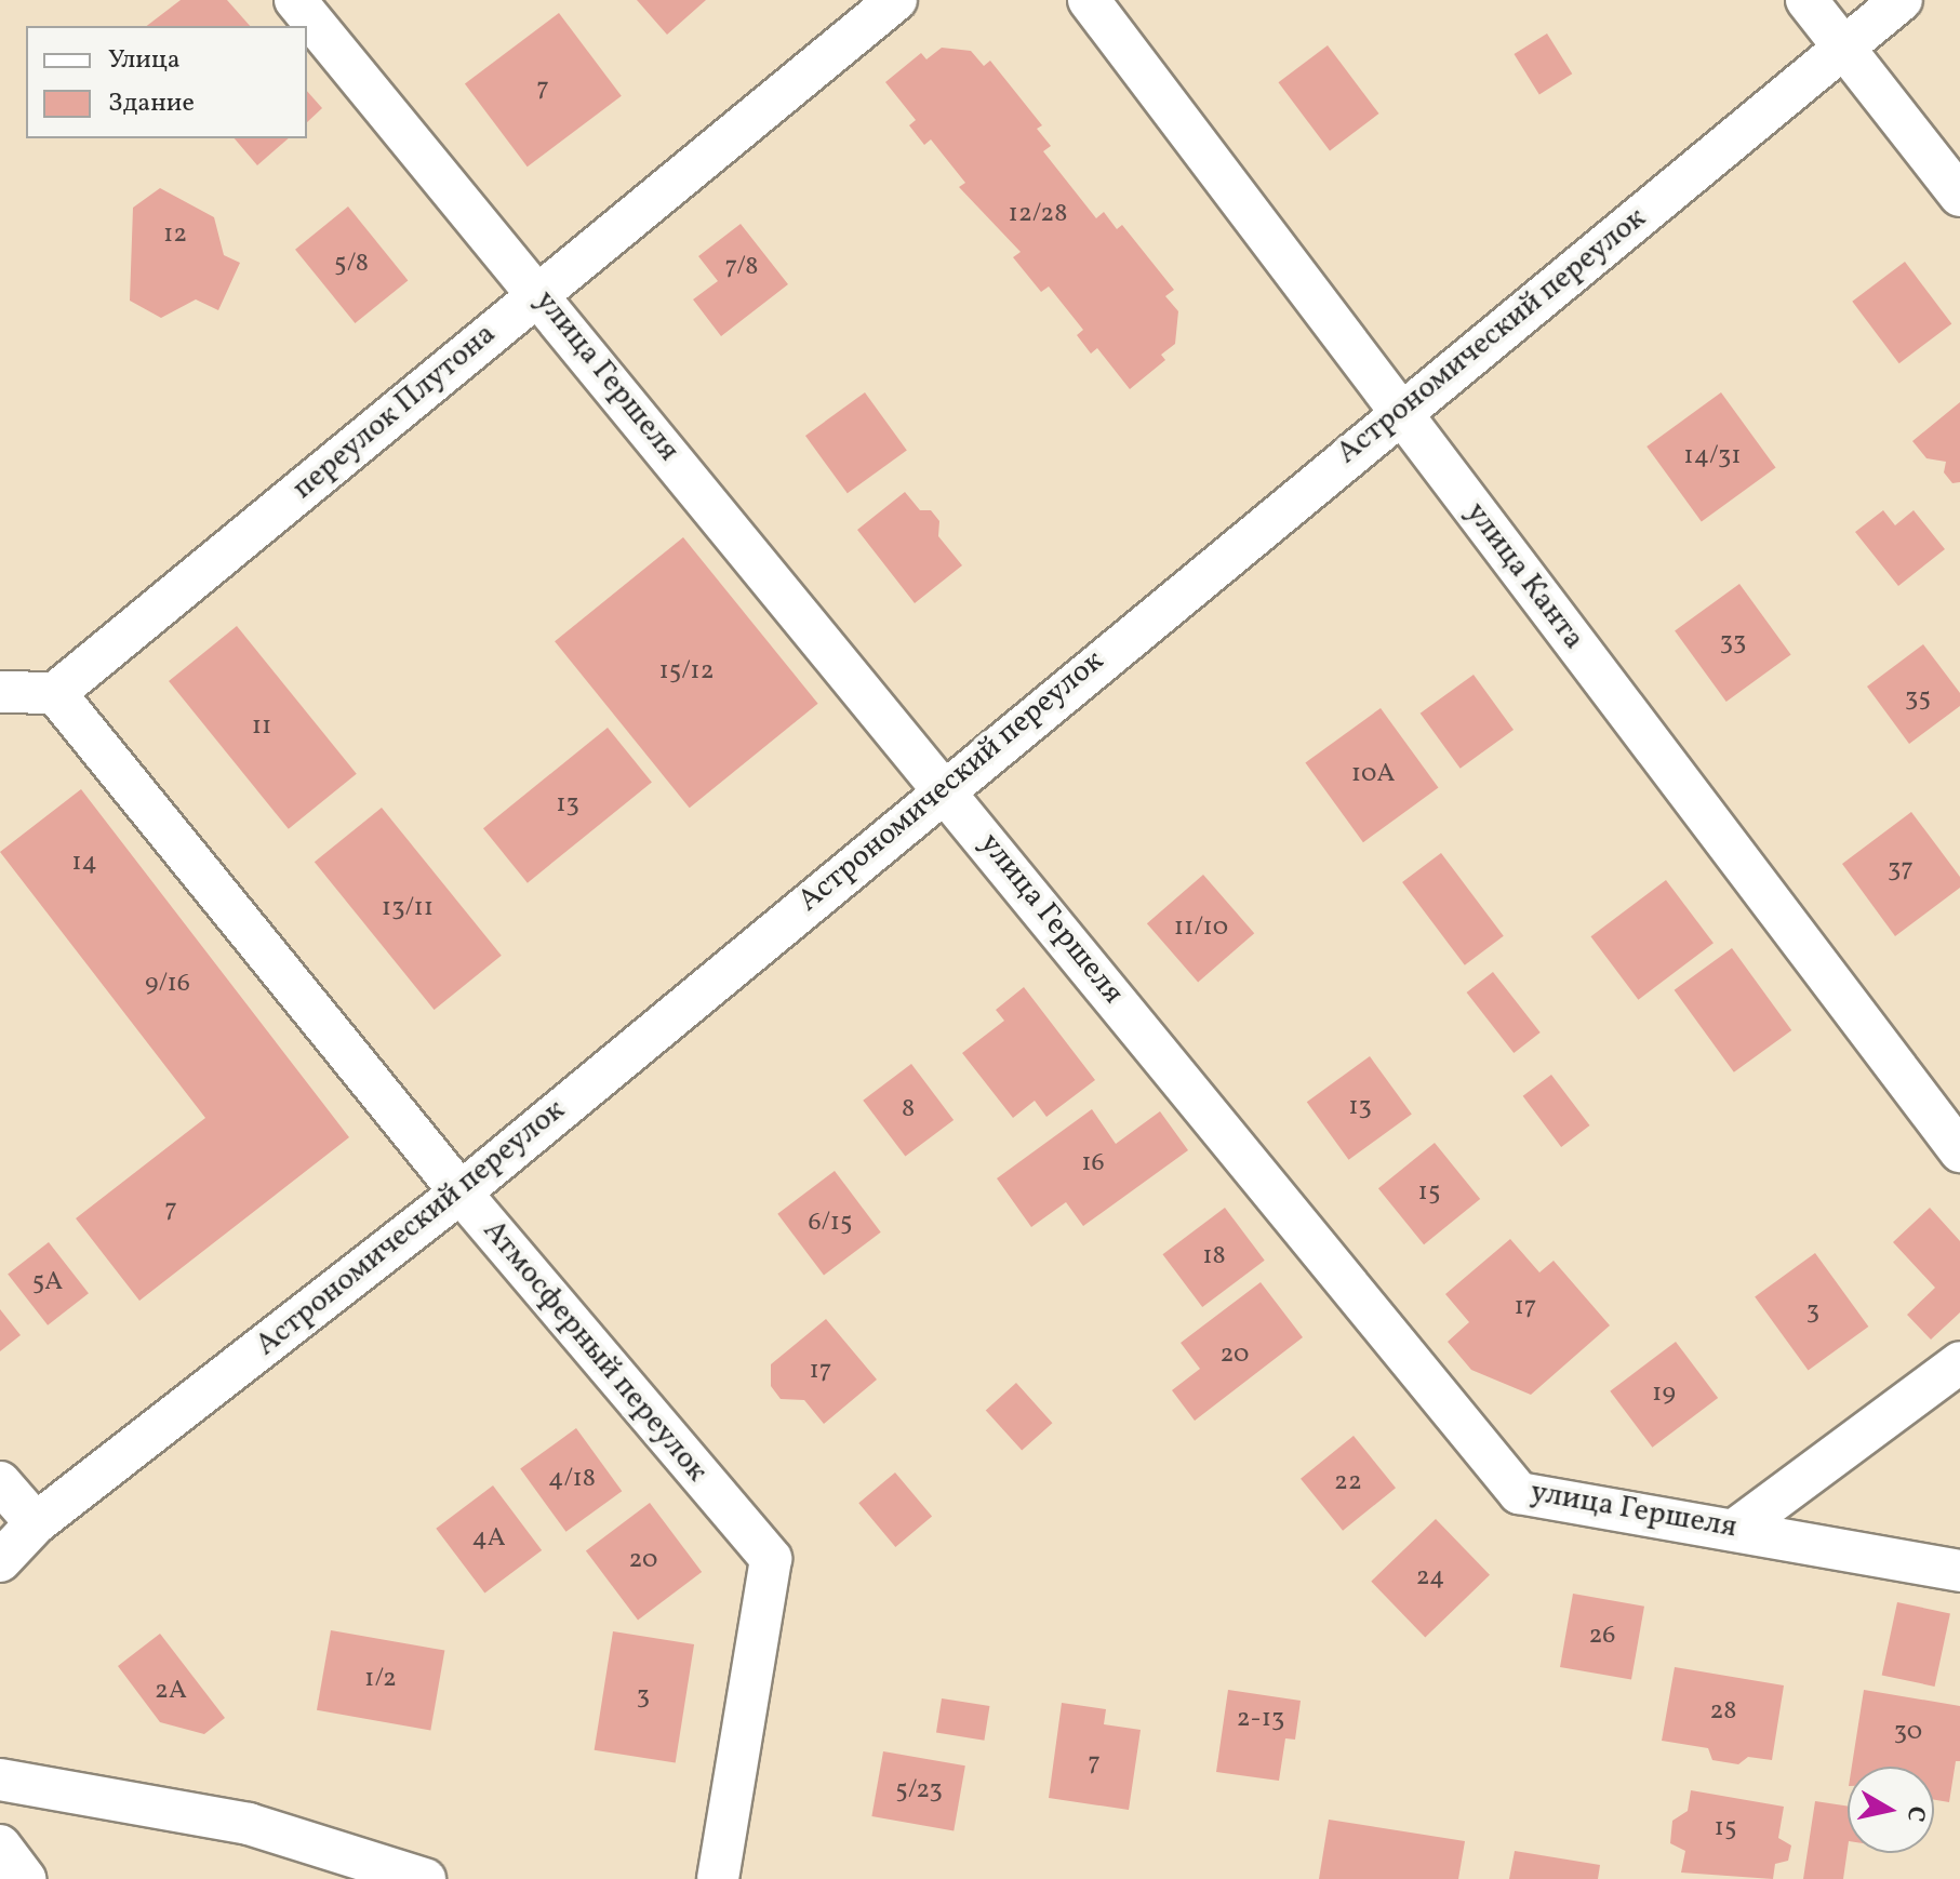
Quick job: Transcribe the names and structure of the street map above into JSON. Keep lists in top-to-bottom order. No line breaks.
{"streets":{"street":["Астрономический переулок","улица Гершеля","переулок Плутона","улица Канта","Атмосферный переулок"]},"crossings":[["Астрономический переулок","улица Гершеля"],["Астрономический переулок","улица Канта"],["Астрономический переулок","Атмосферный переулок"],["улица Гершеля","переулок Плутона"],["переулок Плутона","Атмосферный переулок"]],"house_numbers":["7","12/28","12","5/8","7/8","14/31","33","15/12","35","11","10А","13","14","37","13/11","11/10","9/16","13","8","16","15","7","6/15","18","5А","17","3","20","17","19","4/18","22","4А","20","24","26","1/2","2А","3","28","2-13","30","7","5/23","15"],"legend":["Улица","Здание"],"north":"right"}
